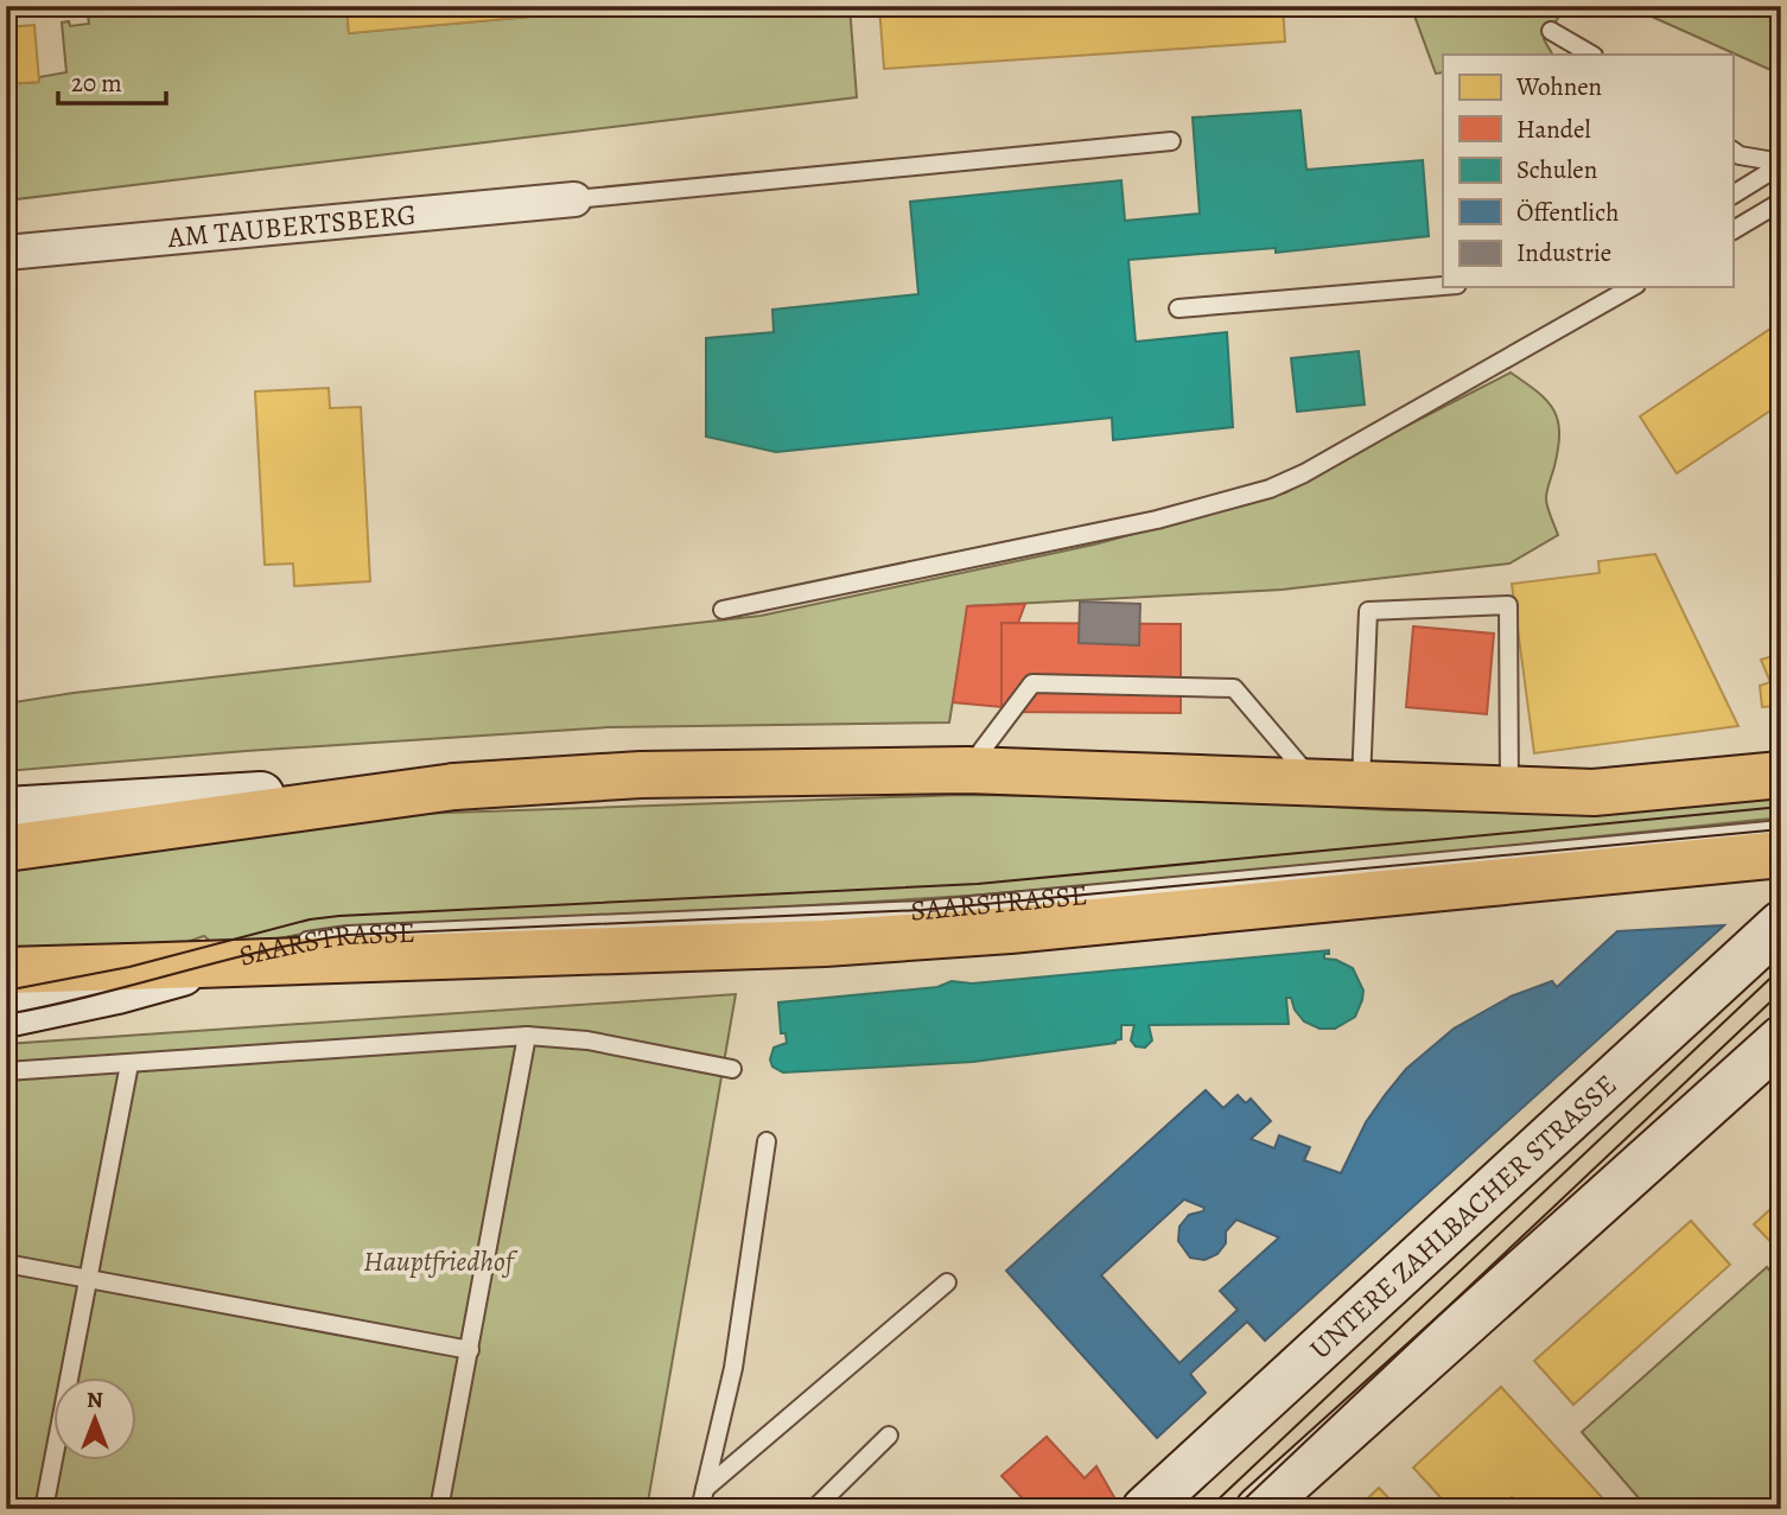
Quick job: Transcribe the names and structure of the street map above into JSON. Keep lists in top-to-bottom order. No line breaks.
{"streets":{"main road":["SAARSTRASSE"],"street":["AM TAUBERTSBERG","UNTERE ZAHLBACHER STRASSE"]},"parks":["Hauptfriedhof"],"legend":["Wohnen","Handel","Schulen","Öffentlich","Industrie"],"scale_bar":"20 m","north":"top"}
